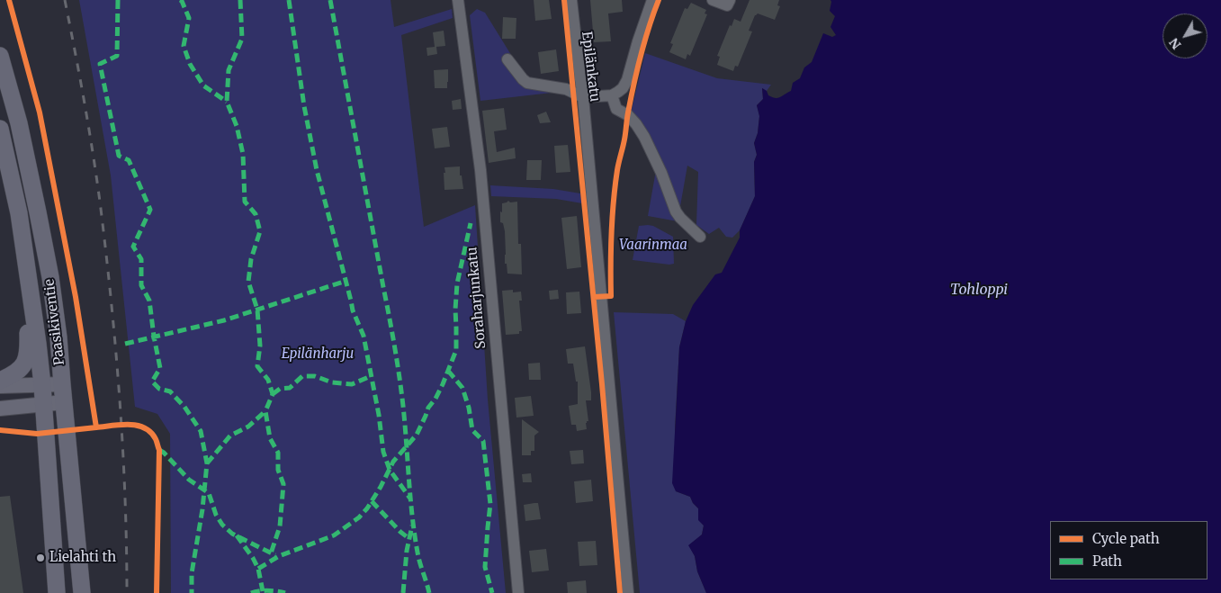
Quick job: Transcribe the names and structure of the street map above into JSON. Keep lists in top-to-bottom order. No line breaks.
{"streets":{"highway":["Paasikiventie"],"street":["Epilänkatu","Soraharjunkatu"]},"water":["Tohloppi"],"parks":["Vaarinmaa","Epilänharju"],"places":["Lielahti th"],"legend":["Cycle path","Path"],"north":"bottom left"}
